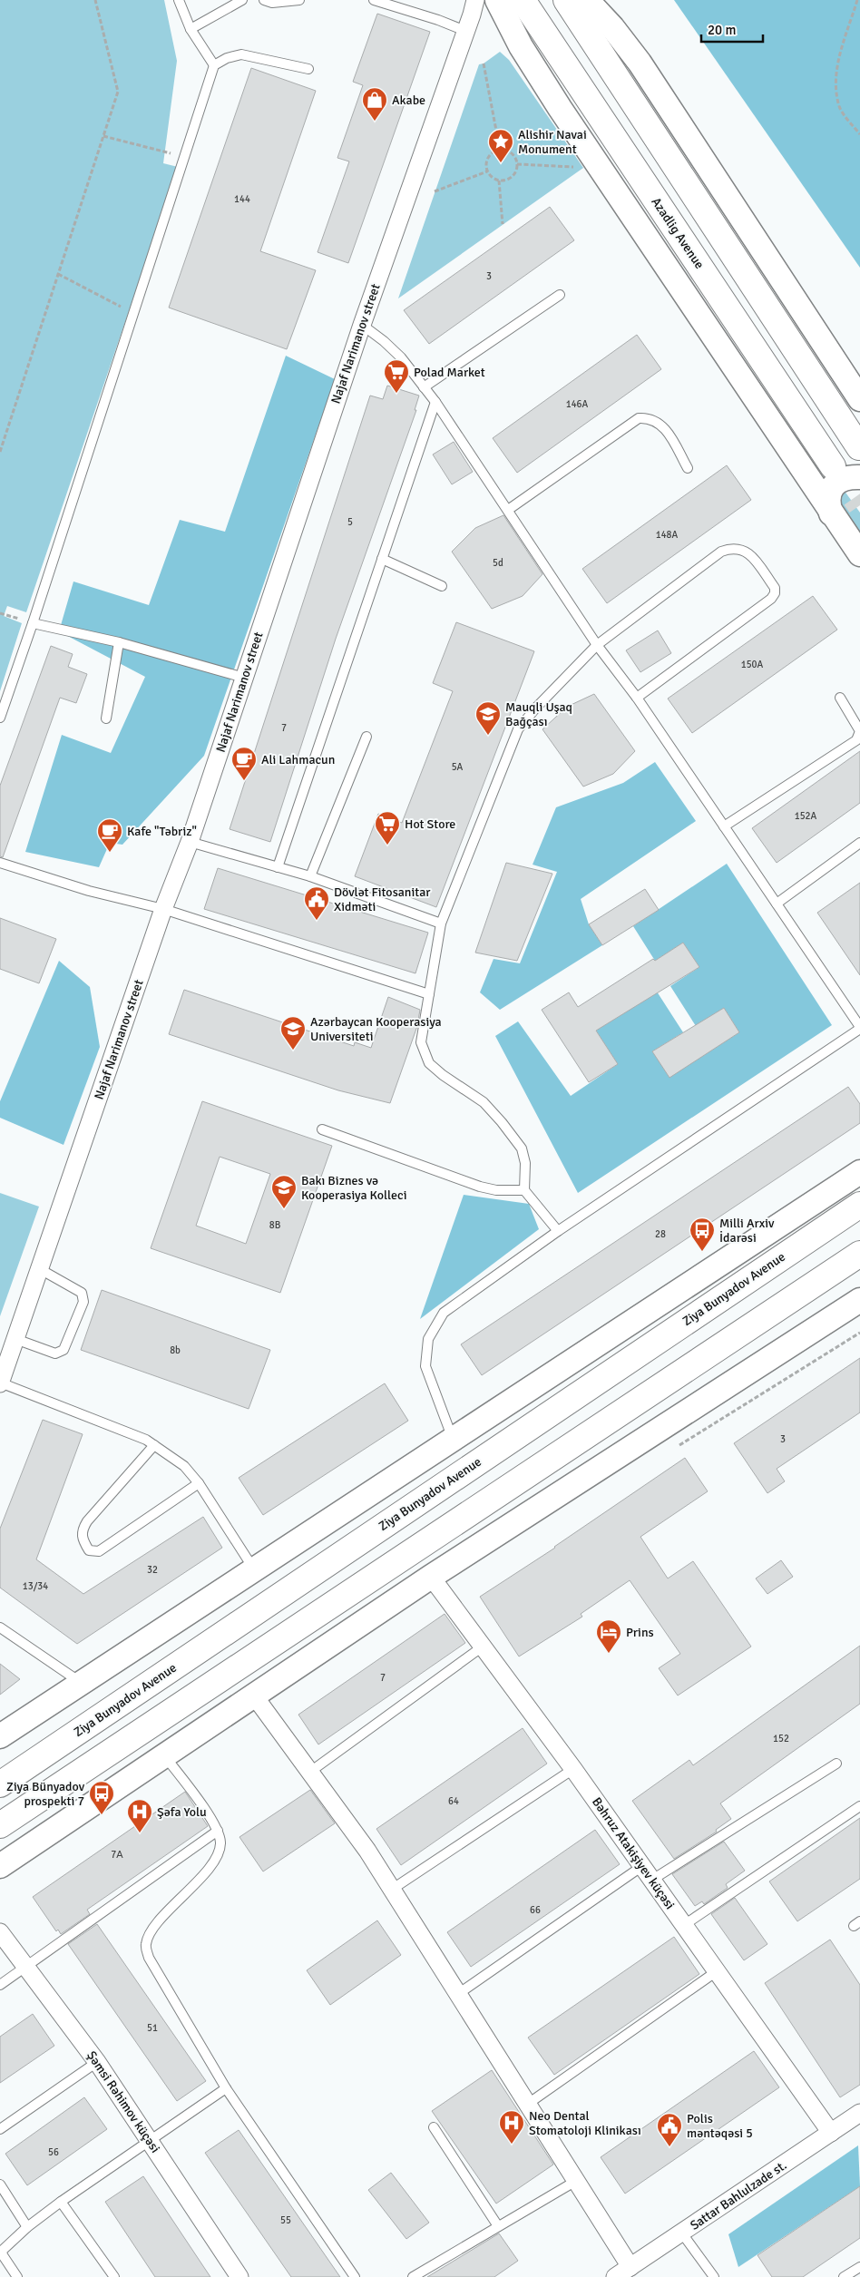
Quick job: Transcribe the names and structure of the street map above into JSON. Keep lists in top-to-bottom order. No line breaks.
{"streets":{"main road":["Azadlig Avenue","Ziya Bunyadov Avenue"],"street":["Najaf Narimanov street","Bəhruz Atakişiyev küçəsi","Şəmsi Rəhimov küçəsi","Sattar Bahlulzade st."]},"crossings":[["Bəhruz Atakişiyev küçəsi","Sattar Bahlulzade st."]],"places":{"shop":["Akabe"],"place":["Alishir Navai Monument"],"supermarket":["Polad Market","Hot Store"],"school or university":["Mauqli Uşaq Bağçası","Azərbaycan Kooperasiya Universiteti","Bakı Biznes və Kooperasiya Kolleci"],"cafe":["Ali Lahmacun","Kafe \"Təbriz\""],"public building":["Dövlət Fitosanitar Xidməti","Polis məntəqəsi 5"],"bus stop":["Milli Arxiv İdarəsi","Ziya Bünyadov prospekti 7"],"hotel":["Prins"],"hospital":["Şəfa Yolu","Neo Dental Stomatoloji Klinikası"]},"house_numbers":["144","3","146A","5","148A","5d","150A","7","5A","152A","8B","28","8b","3","32","13/34","7","152","64","7А","66","51","56","55"],"scale_bar":"20 m"}
